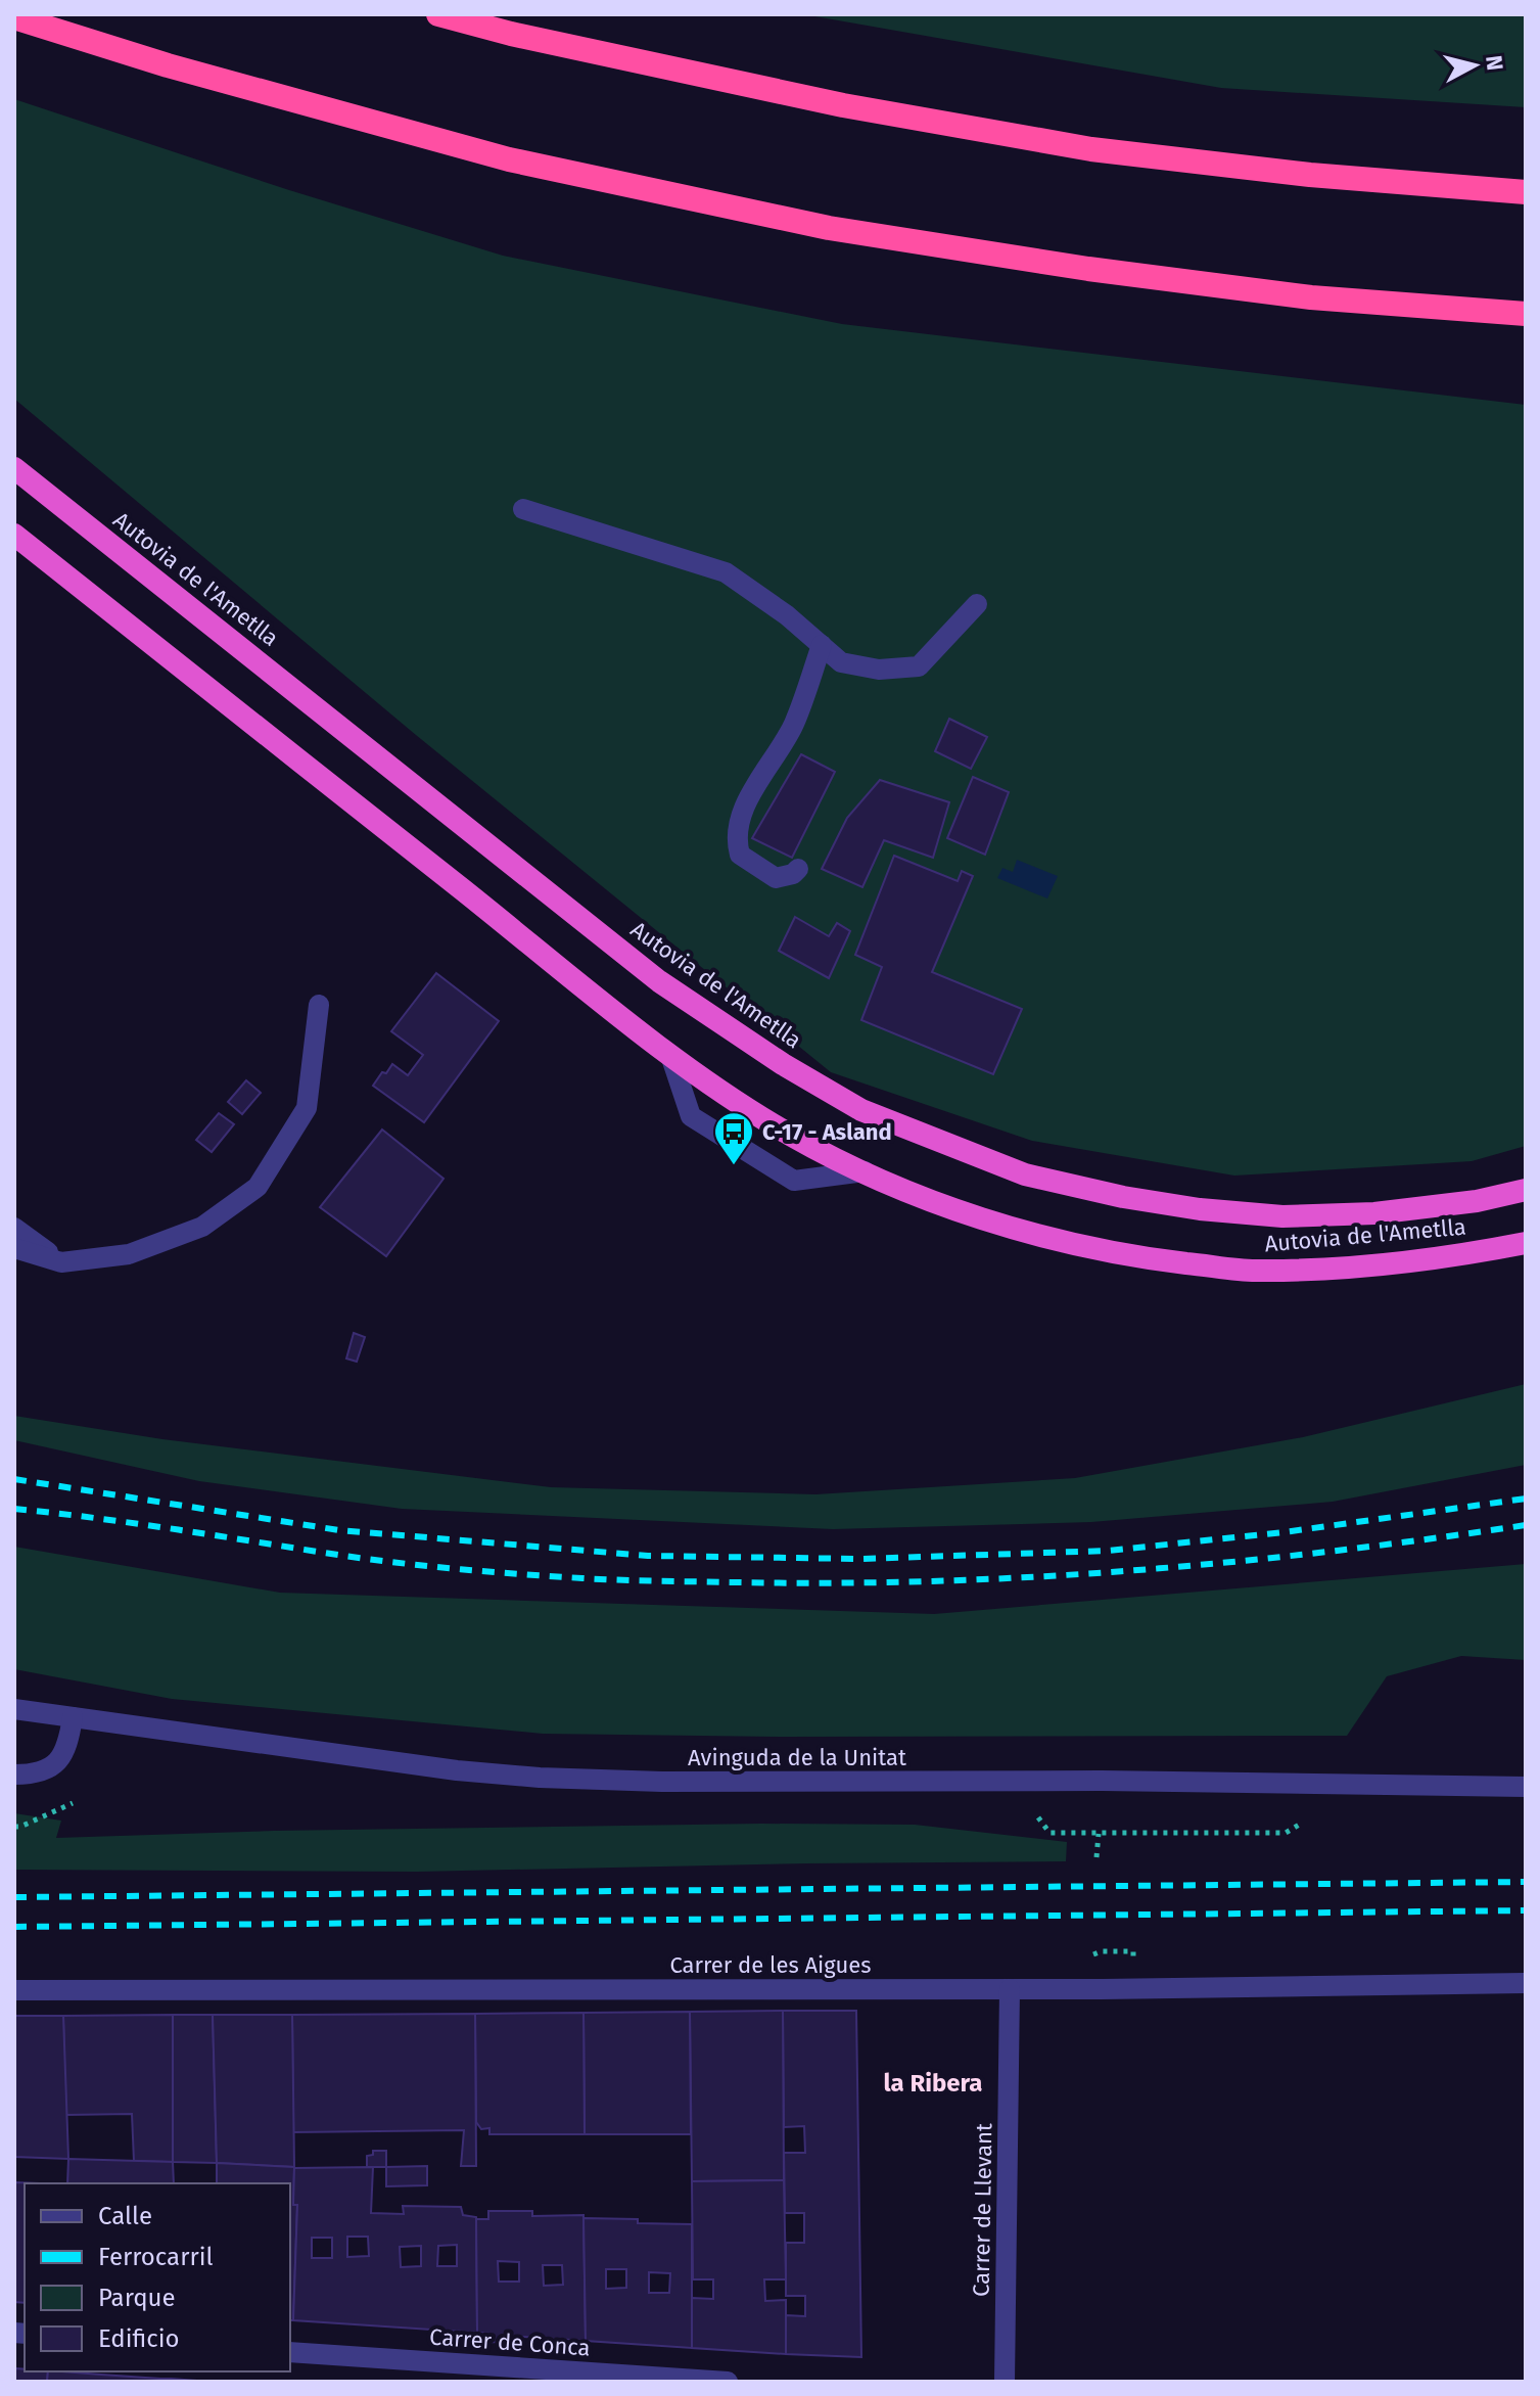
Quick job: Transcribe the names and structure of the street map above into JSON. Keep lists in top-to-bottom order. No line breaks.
{"streets":{"highway":["Autovia de l'Ametlla"],"street":["Avinguda de la Unitat","Carrer de les Aigues","Carrer de Llevant","Carrer de Conca"]},"crossings":[["Carrer de les Aigues","Carrer de Llevant"]],"districts":["la Ribera"],"places":{"bus stop":["C-17 - Asland"]},"legend":["Calle","Ferrocarril","Parque","Edificio"],"north":"right"}
